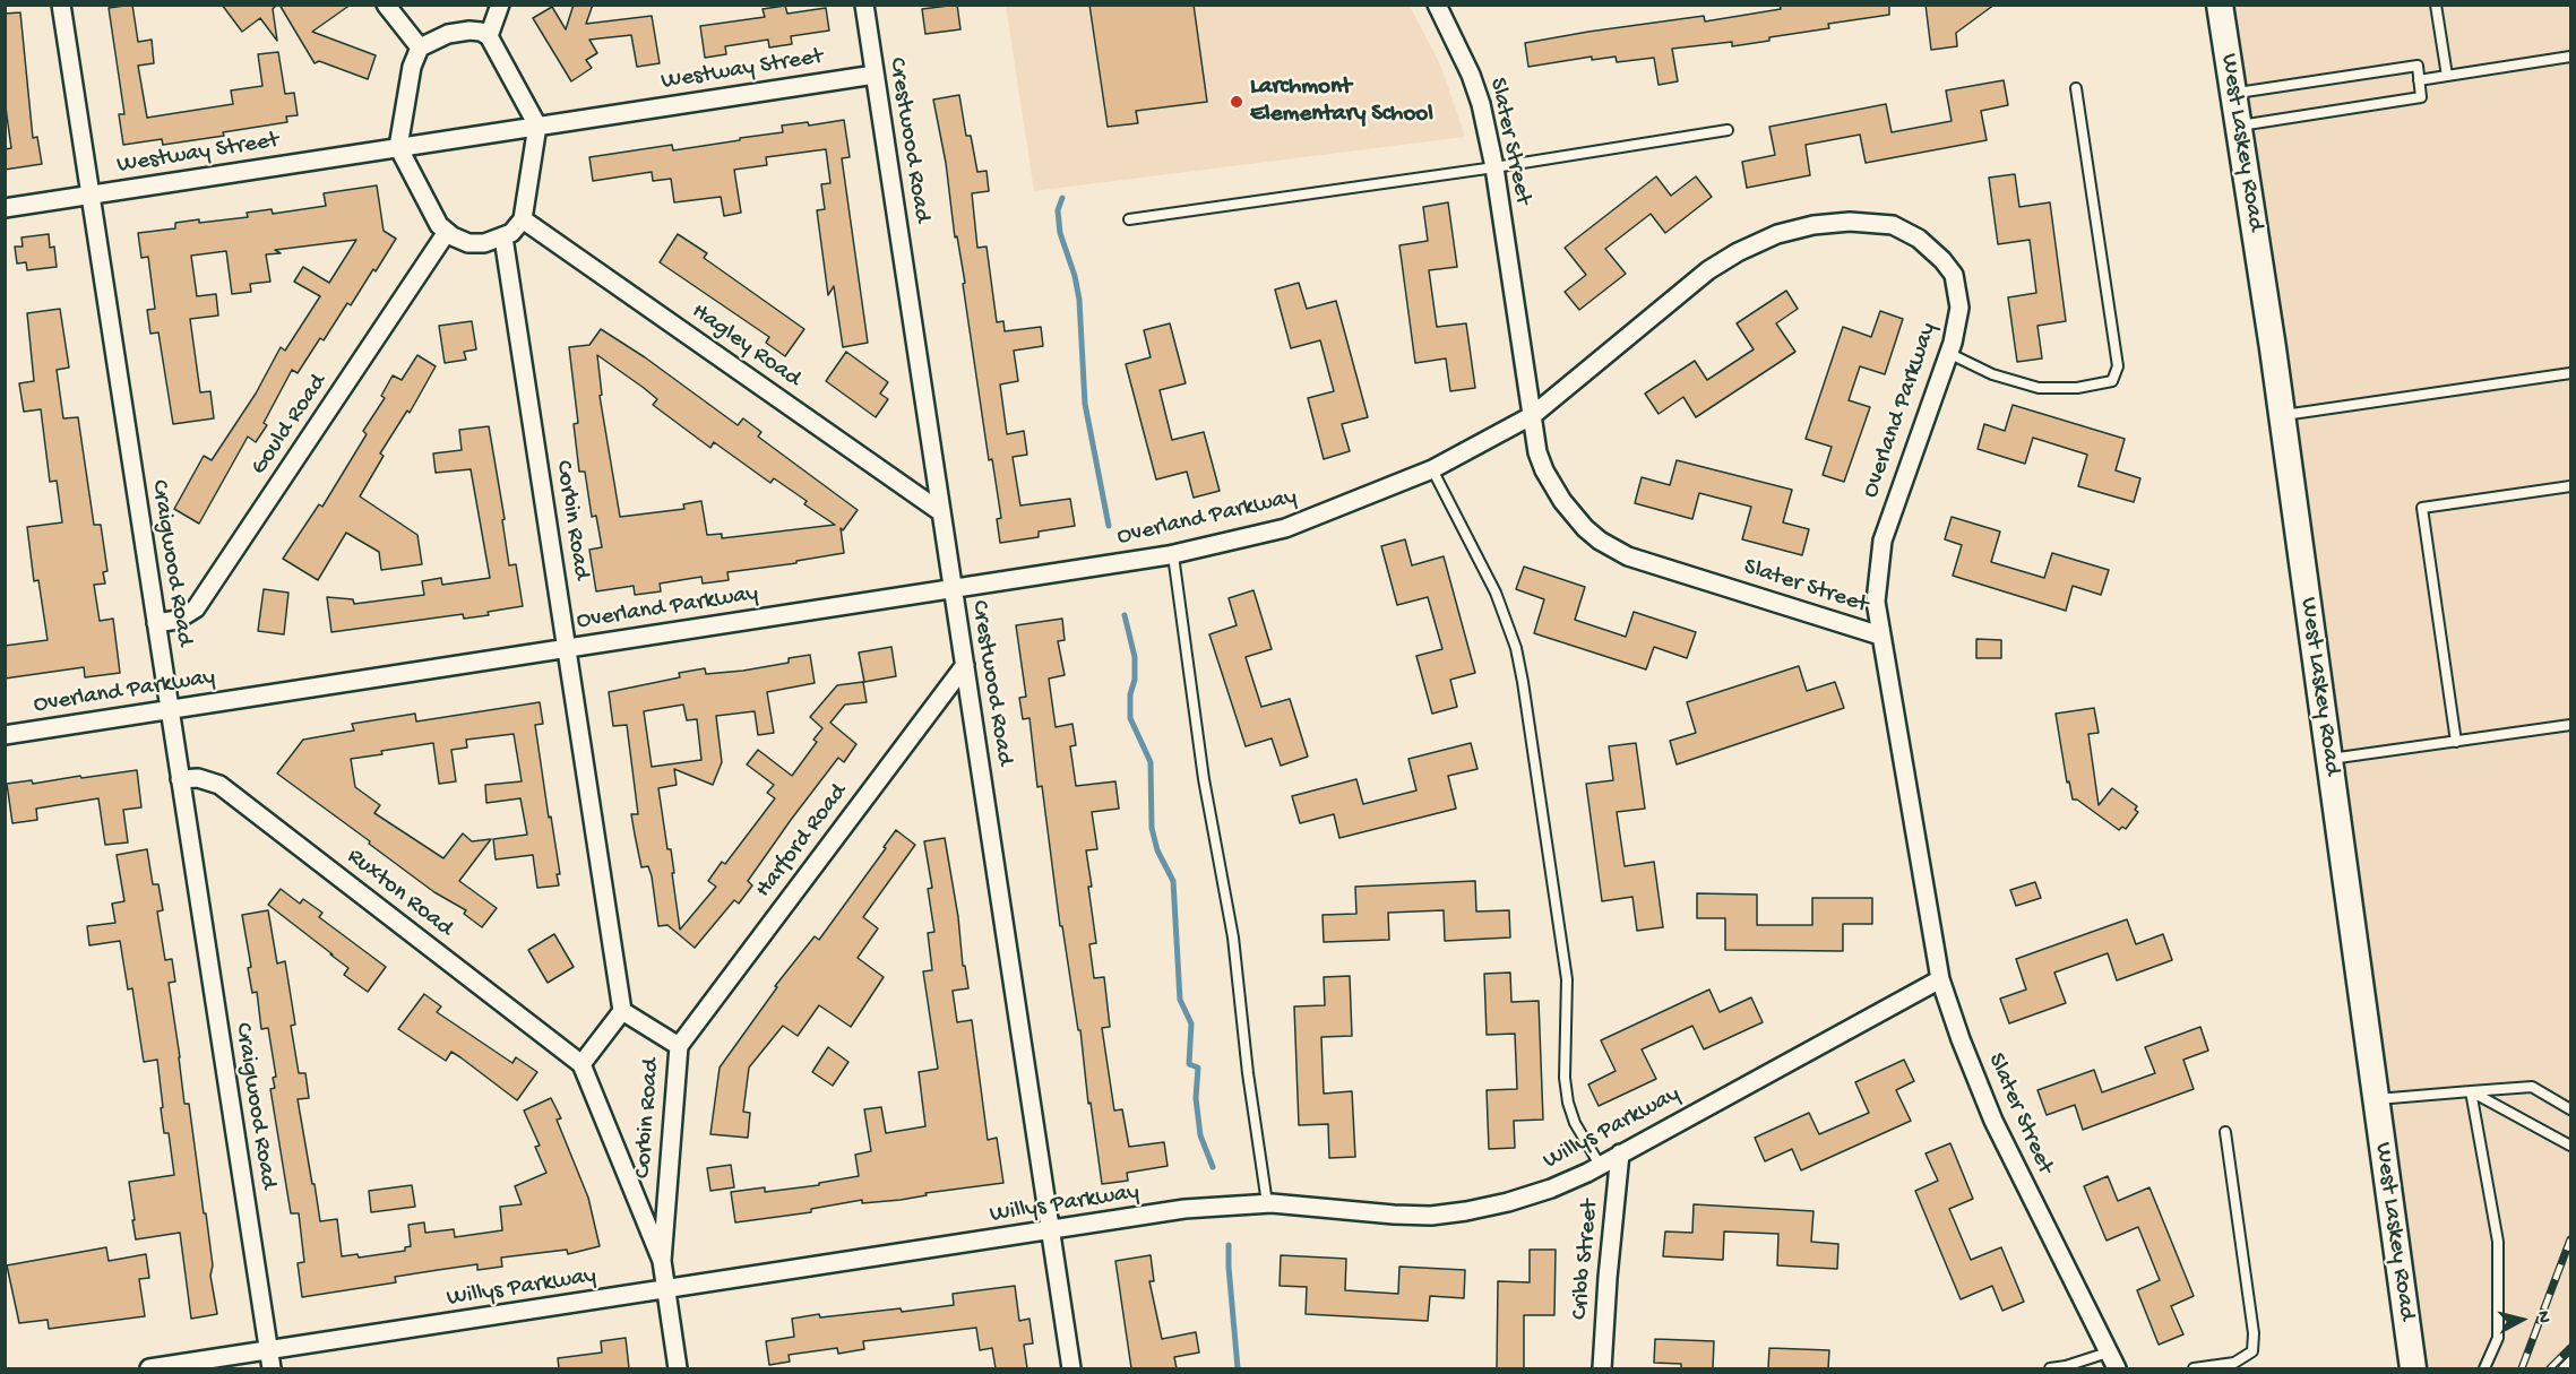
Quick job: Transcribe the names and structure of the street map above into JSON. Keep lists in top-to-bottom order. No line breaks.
{"streets":{"main road":["West Laskey Road"],"street":["Westway Street","Crestwood Road","Slater Street","Hagley Road","Overland Parkway","Gould Road","Corbin Road","Craigwood Road","Harford Road","Ruxton Road","Willys Parkway","Cribb Street"]},"crossings":[["Westway Street","Crestwood Road"],["Westway Street","Craigwood Road"],["Crestwood Road","Hagley Road"],["Crestwood Road","Overland Parkway"],["Crestwood Road","Harford Road"],["Crestwood Road","Willys Parkway"],["Slater Street","Overland Parkway"],["Slater Street","Willys Parkway"],["Overland Parkway","Corbin Road"],["Overland Parkway","Craigwood Road"],["Gould Road","Craigwood Road"],["Corbin Road","Harford Road"],["Corbin Road","Ruxton Road"],["Corbin Road","Willys Parkway"],["Craigwood Road","Ruxton Road"],["Craigwood Road","Willys Parkway"],["Willys Parkway","Cribb Street"]],"places":["Larchmont Elementary School"],"north":"right"}
